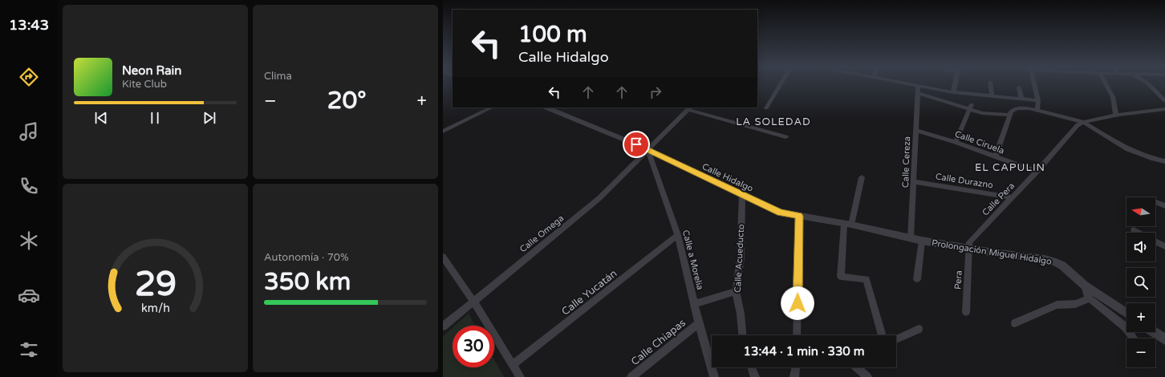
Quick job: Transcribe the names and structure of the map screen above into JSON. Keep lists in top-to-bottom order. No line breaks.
{"streets":{"street":["Calle Ciruela","Calle Cereza","Calle Hidalgo","Calle Durazno","Calle Pera","Calle Omega","Prolongación Miguel Hidalgo","Calle Acueducto","Calle a Morelia","Pera","Calle Yucatán","Calle Chiapas"]},"crossings":[["Calle Ciruela","Calle Cereza"],["Calle Ciruela","Calle Pera"],["Calle Cereza","Calle Hidalgo"],["Calle Cereza","Calle Durazno"],["Calle Cereza","Prolongación Miguel Hidalgo"],["Calle Hidalgo","Calle Omega"],["Calle Hidalgo","Prolongación Miguel Hidalgo"],["Calle Hidalgo","Calle Acueducto"],["Calle Hidalgo","Calle a Morelia"],["Calle Durazno","Calle Pera"],["Calle Pera","Prolongación Miguel Hidalgo"],["Calle Pera","Pera"],["Calle Omega","Calle a Morelia"],["Prolongación Miguel Hidalgo","Pera"],["Calle a Morelia","Calle Yucatán"],["Calle a Morelia","Calle Chiapas"]],"districts":["LA SOLEDAD","EL CAPULIN"],"north":"left","page":{"tabs":"13:43","tile":["Clima",["Autonomía · 70%","350 km"]],"turn":["100 m","Calle Hidalgo"],"song":["Neon Rain","Kite Club"],"heat":["−","20°","+"],"map_buttons":["+","−"],"limit":"30","trip":"13:44 · 1 min · 330 m","gauge":["29","km/h"]}}
